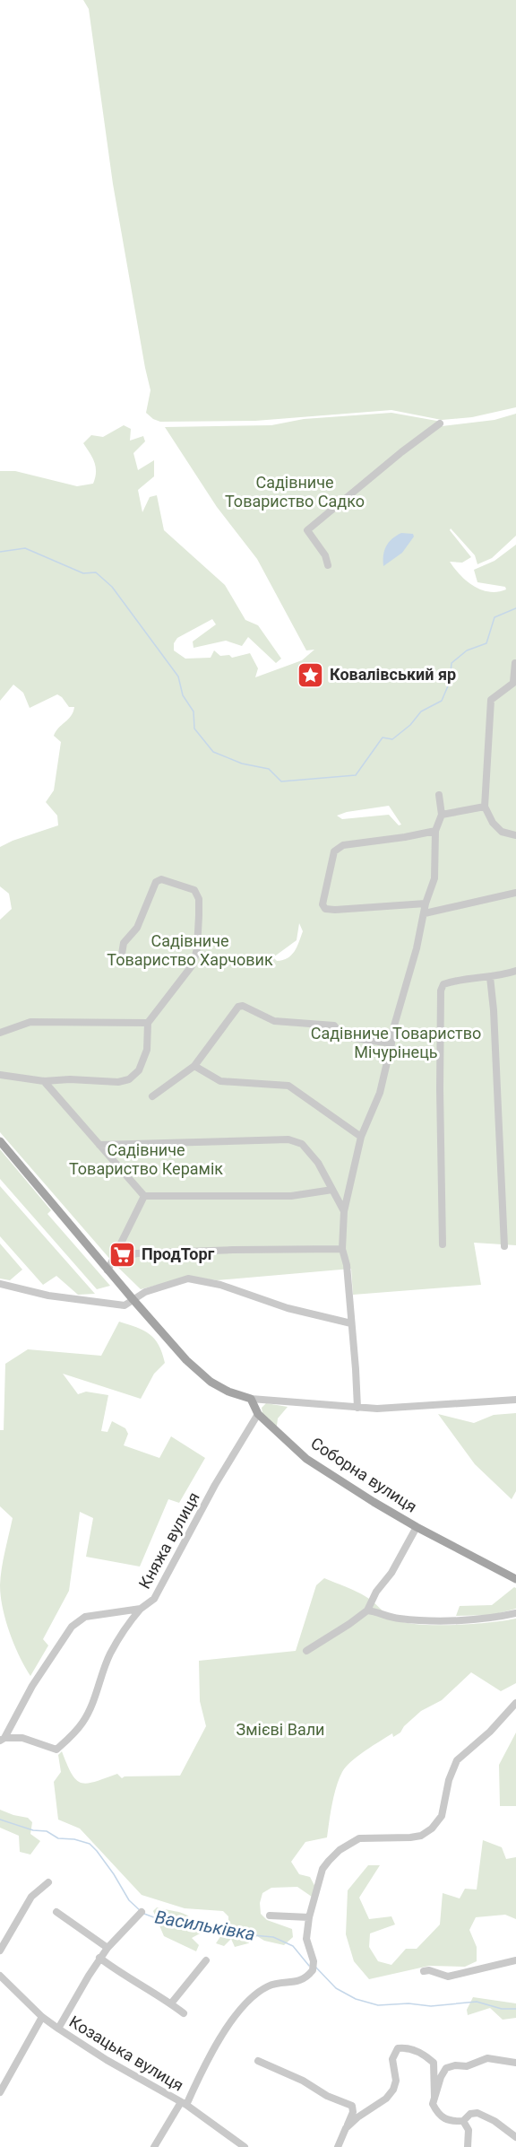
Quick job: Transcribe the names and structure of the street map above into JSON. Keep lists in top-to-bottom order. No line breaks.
{"streets":{"main road":["Соборна вулиця"],"street":["Княжа вулиця","Козацька вулиця"]},"crossings":[["Соборна вулиця","Княжа вулиця"]],"water":["Васильківка"],"parks":["Садівниче Товариство Садко","Садівниче Товариство Харчовик","Садівниче Товариство Мічурінець","Садівниче Товариство Керамік","Змієві Вали"],"places":{"place":["Ковалівський яр"],"supermarket":["ПродТорг"]}}
